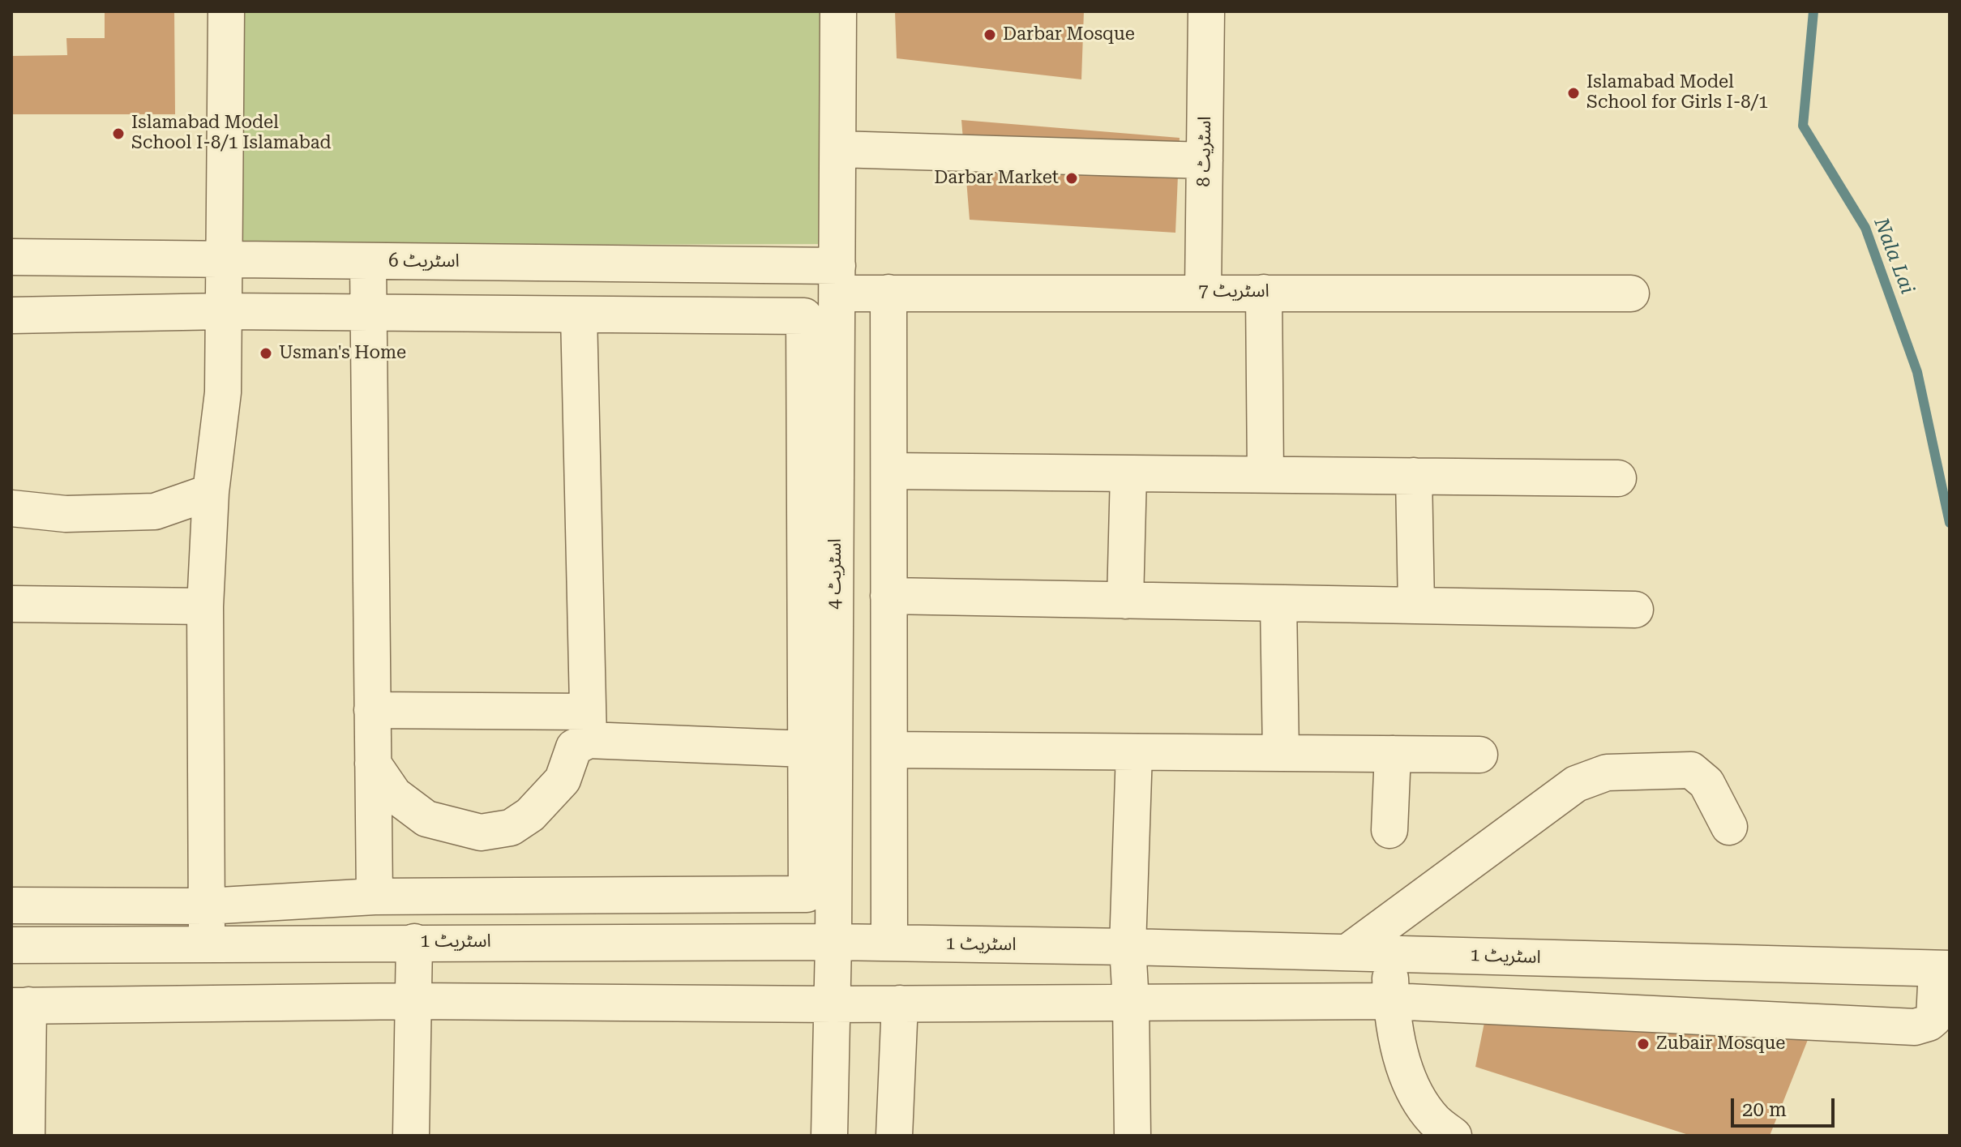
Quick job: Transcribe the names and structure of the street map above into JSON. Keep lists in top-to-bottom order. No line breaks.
{"streets":{"street":["اسٹریٹ 8","اسٹریٹ 6","اسٹریٹ 7","اسٹریٹ 4","اسٹریٹ 1"]},"crossings":[["اسٹریٹ 8","اسٹریٹ 7"],["اسٹریٹ 6","اسٹریٹ 7"],["اسٹریٹ 6","اسٹریٹ 4"],["اسٹریٹ 7","اسٹریٹ 4"],["اسٹریٹ 4","اسٹریٹ 1"]],"water":["Nala Lai"],"places":["Darbar Mosque","Islamabad Model School for Girls I-8/1","Islamabad Model School I-8/1 Islamabad","Darbar Market","Usman's Home","Zubair Mosque"],"scale_bar":"20 m"}
